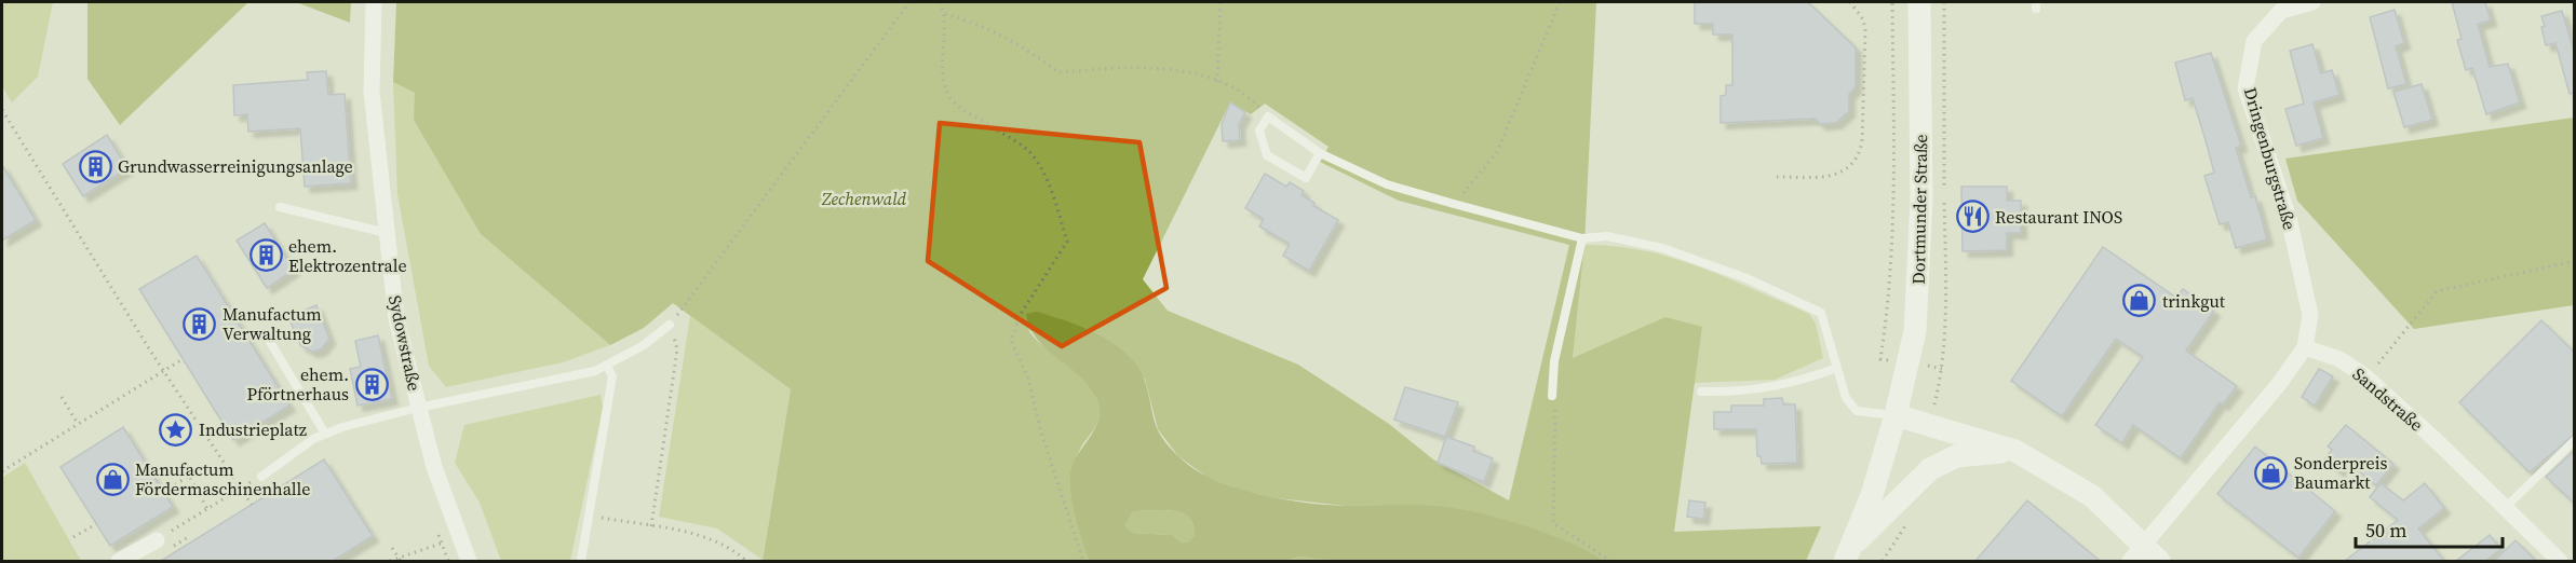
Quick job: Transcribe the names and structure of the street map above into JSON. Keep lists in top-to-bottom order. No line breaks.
{"streets":{"main road":["Dortmunder Straße"],"street":["Dringenburgstraße","Sydowstraße","Sandstraße"]},"crossings":[["Dringenburgstraße","Sandstraße"]],"parks":["Zechenwald"],"places":{"building":["Grundwasserreinigungsanlage","ehem. Elektrozentrale","Manufactum Verwaltung","ehem. Pförtnerhaus"],"restaurant":["Restaurant INOS"],"shop":["trinkgut","Sonderpreis Baumarkt","Manufactum Fördermaschinenhalle"],"place":["Industrieplatz"]},"scale_bar":"50 m"}
